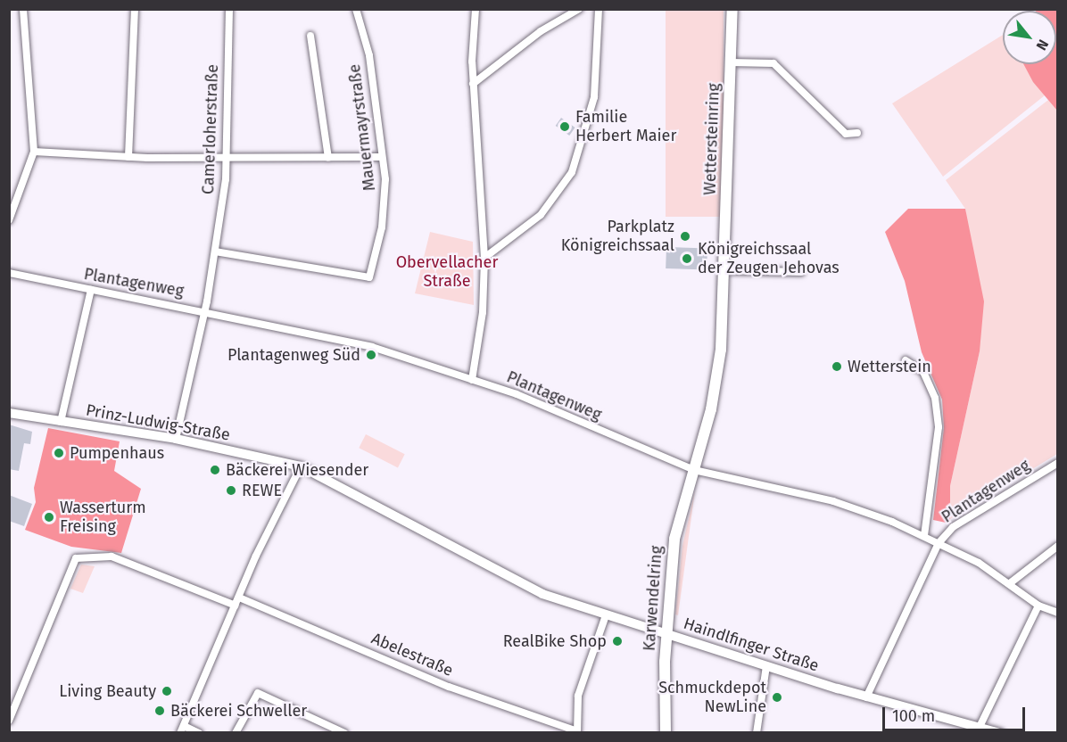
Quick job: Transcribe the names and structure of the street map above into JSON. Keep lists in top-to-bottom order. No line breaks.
{"streets":{"main road":["Wettersteinring","Karwendelring"],"street":["Mauermayrstraße","Camerloherstraße","Plantagenweg","Prinz-Ludwig-Straße","Haindlfinger Straße","Abelestraße"]},"crossings":[["Mauermayrstraße","Camerloherstraße"],["Camerloherstraße","Plantagenweg"],["Camerloherstraße","Prinz-Ludwig-Straße"],["Wettersteinring","Plantagenweg"],["Wettersteinring","Karwendelring"],["Plantagenweg","Karwendelring"],["Prinz-Ludwig-Straße","Haindlfinger Straße"],["Karwendelring","Haindlfinger Straße"]],"parks":["Obervellacher Straße"],"places":["Familie Herbert Maier","Parkplatz Königreichssaal","Königreichssaal der Zeugen Jehovas","Plantagenweg Süd","Wetterstein","Pumpenhaus","Bäckerei Wiesender","REWE","Wasserturm Freising","RealBike Shop","Living Beauty","Schmuckdepot NewLine","Bäckerei Schweller"],"scale_bar":"100 m","north":"bottom right"}
